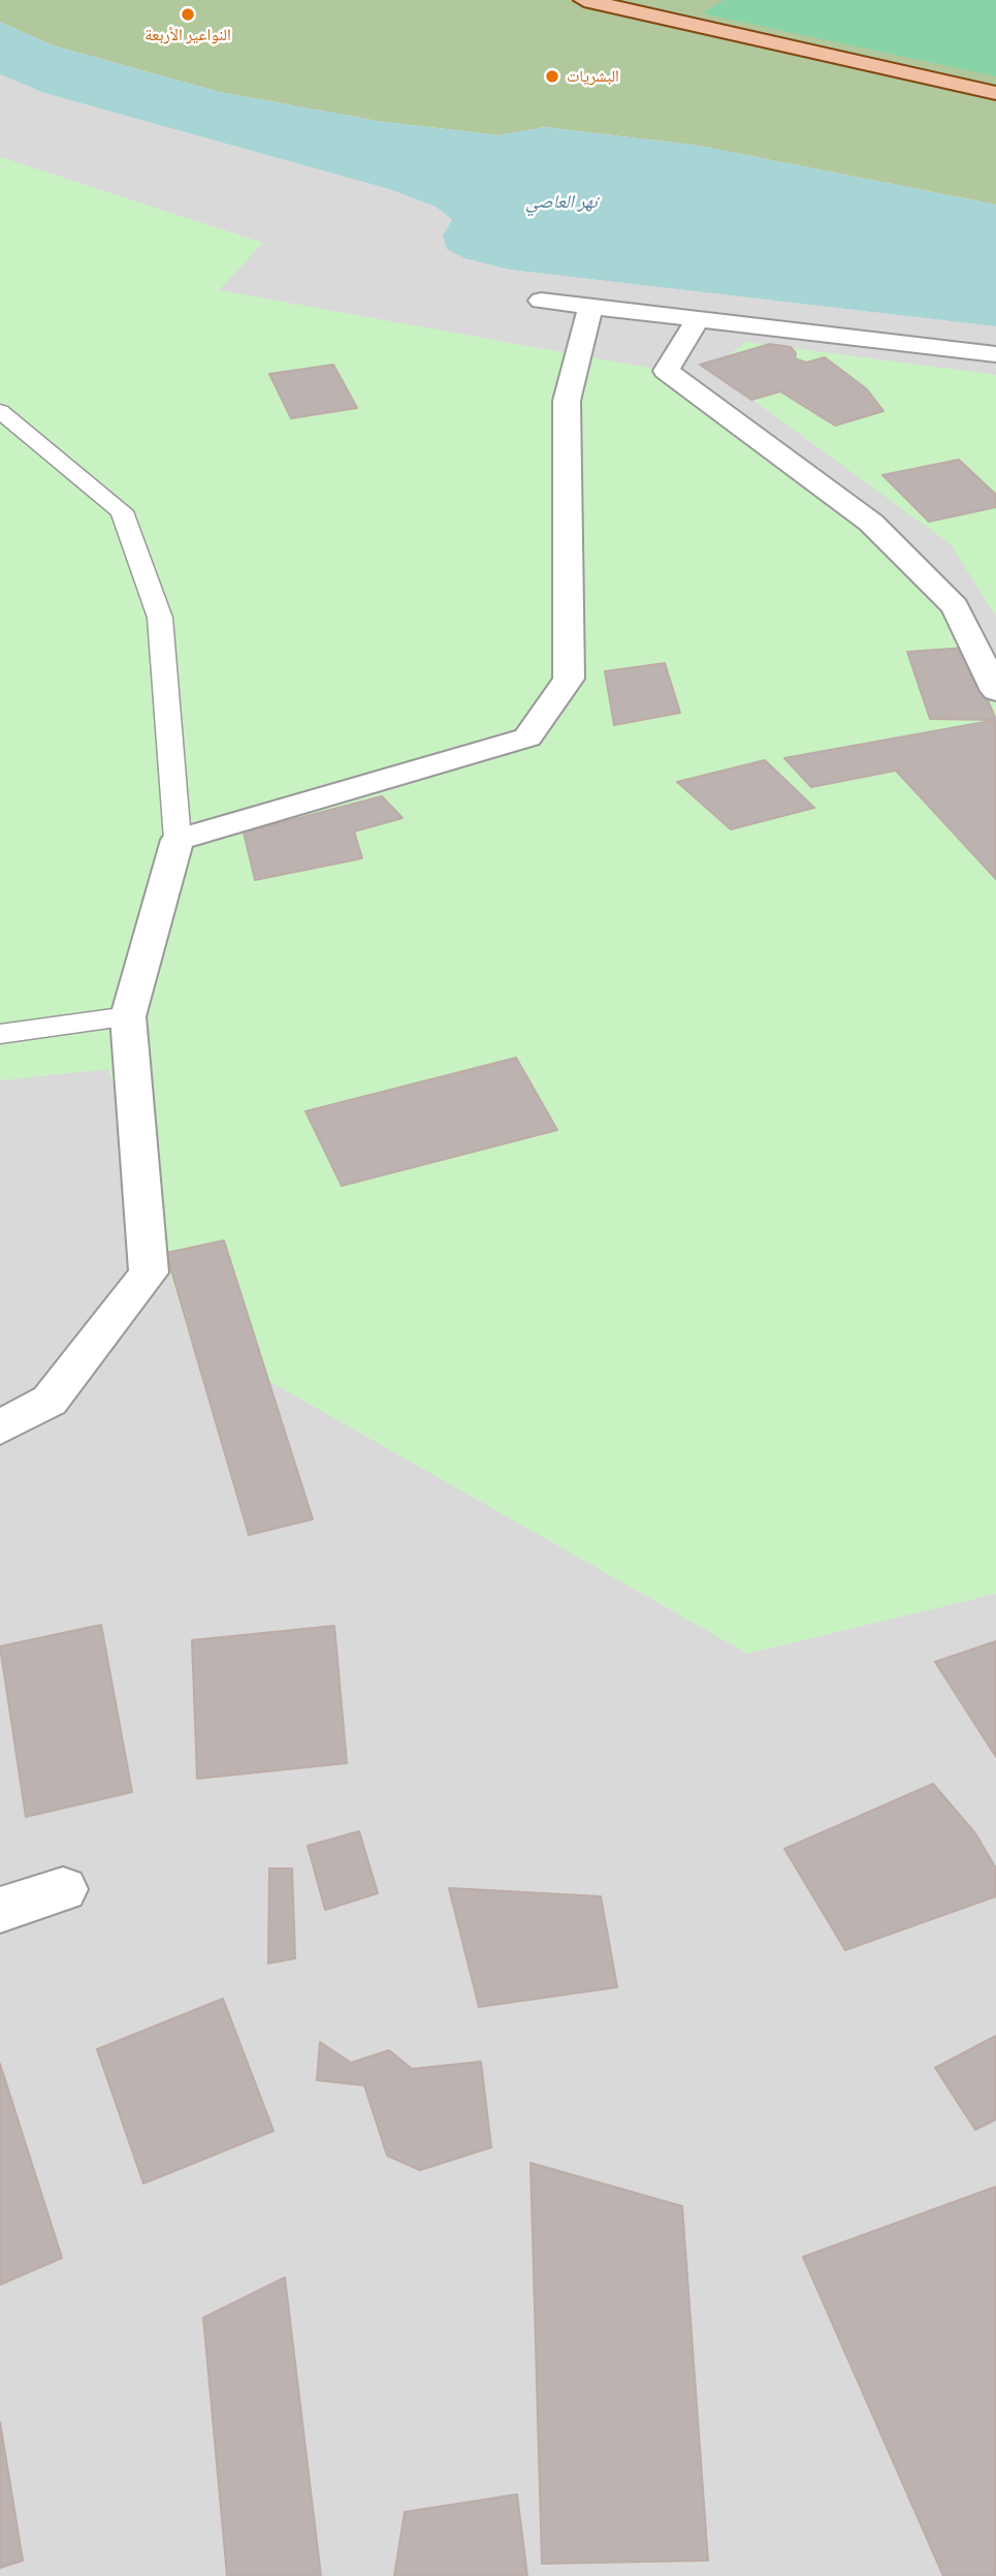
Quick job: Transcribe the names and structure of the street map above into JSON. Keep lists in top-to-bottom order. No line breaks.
{"water":["نهر العاصي"],"places":["النواعير الأربعة","البشريات"]}
